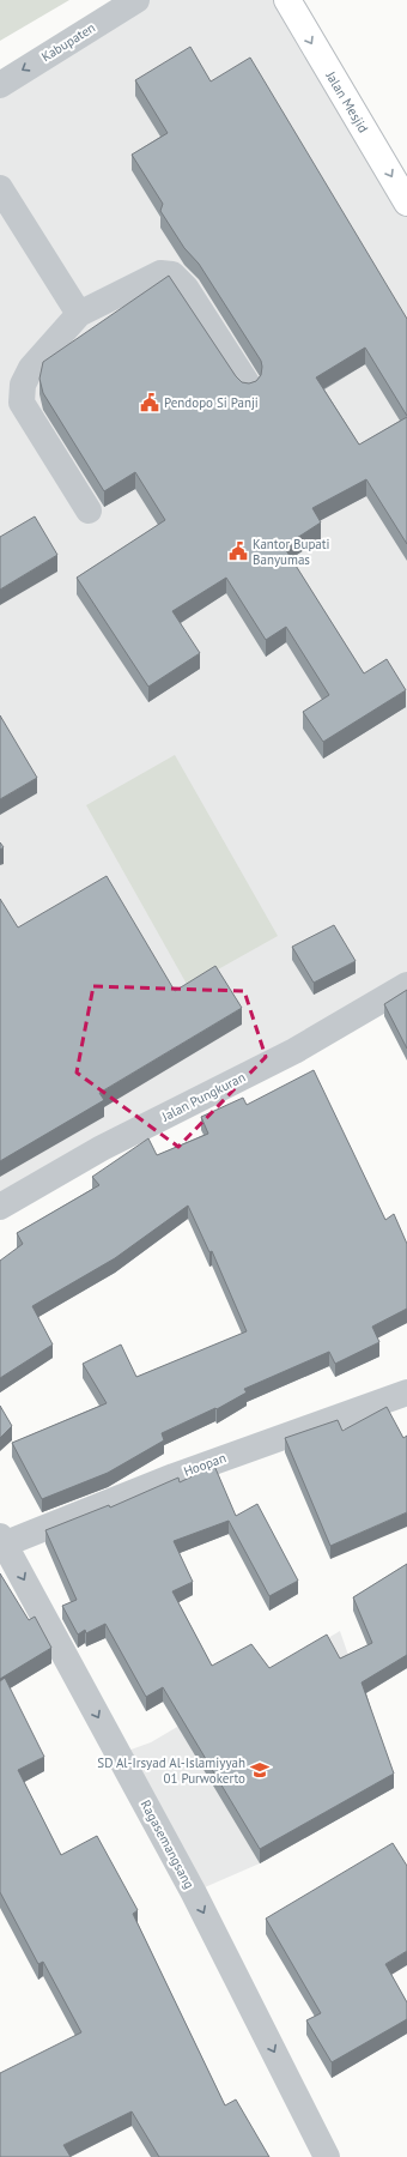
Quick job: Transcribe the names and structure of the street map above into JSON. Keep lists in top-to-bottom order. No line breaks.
{"streets":{"main road":["Jalan Mesjid"],"street":["Kabupaten","Jalan Pungkuran","Hoopan","Ragasemangsang"]},"crossings":[["Hoopan","Ragasemangsang"]],"one_way":["Kabupaten","Jalan Mesjid","Ragasemangsang"],"places":{"public building":["Pendopo Si Panji","Kantor Bupati Banyumas"],"school or university":["SD Al-Irsyad Al-Islamiyyah 01 Purwokerto"]}}
